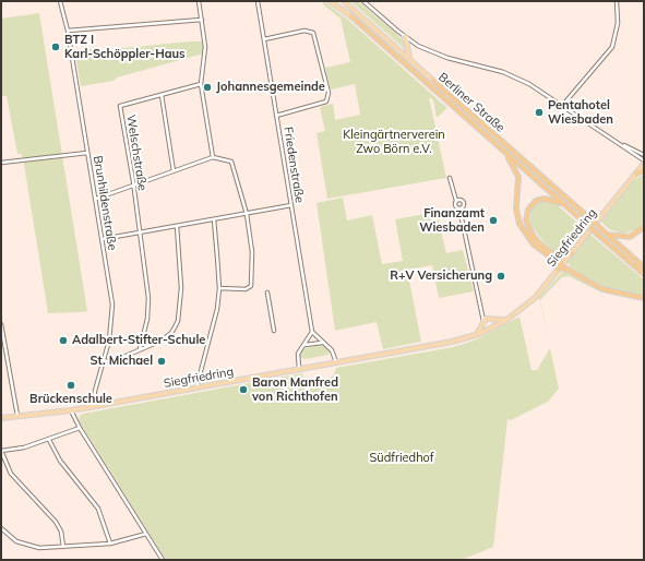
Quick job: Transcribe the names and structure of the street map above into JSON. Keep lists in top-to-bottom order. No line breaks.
{"streets":{"highway":["Berliner Straße"],"main road":["Siegfriedring"],"street":["Welschstraße","Friedenstraße","Brunhildenstraße"]},"crossings":[["Brunhildenstraße","Siegfriedring"]],"parks":["Kleingärtnerverein Zwo Börn e.V.","Südfriedhof"],"places":["BTZ I Karl-Schöppler-Haus","Johannesgemeinde","Pentahotel Wiesbaden","Finanzamt Wiesbaden","R+V Versicherung","Adalbert-Stifter-Schule","St. Michael","Brückenschule","Baron Manfred von Richthofen"]}
